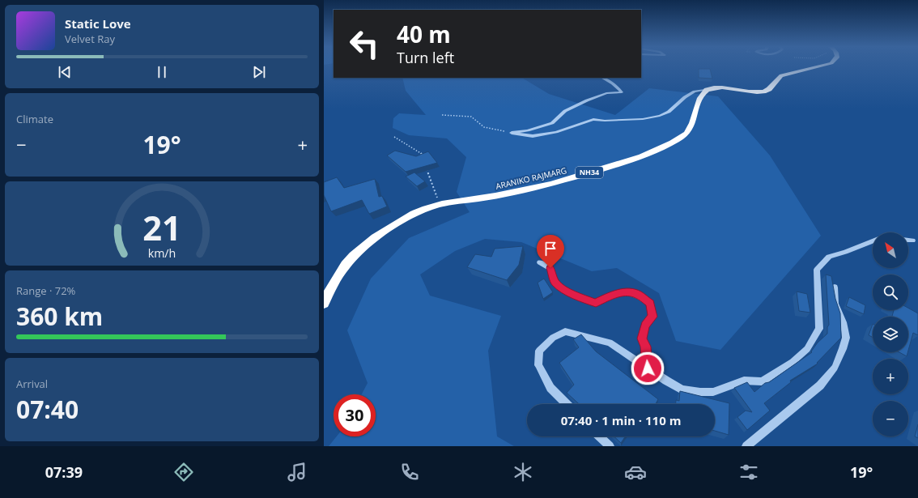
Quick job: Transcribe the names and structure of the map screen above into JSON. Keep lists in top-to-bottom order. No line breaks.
{"streets":{"highway":["NH34","ARANIKO RAJMARG"]},"north":"top left","page":{"turn":["40 m","Turn left"],"song":["Static Love","Velvet Ray"],"tile":["Climate",["Range · 72%","360 km"],["Arrival","07:40"]],"heat":["−","19°","+"],"map_buttons":["+","−"],"limit":"30","trip":"07:40 · 1 min · 110 m","tabs":["07:39","19°"],"gauge":["21","km/h"]}}
